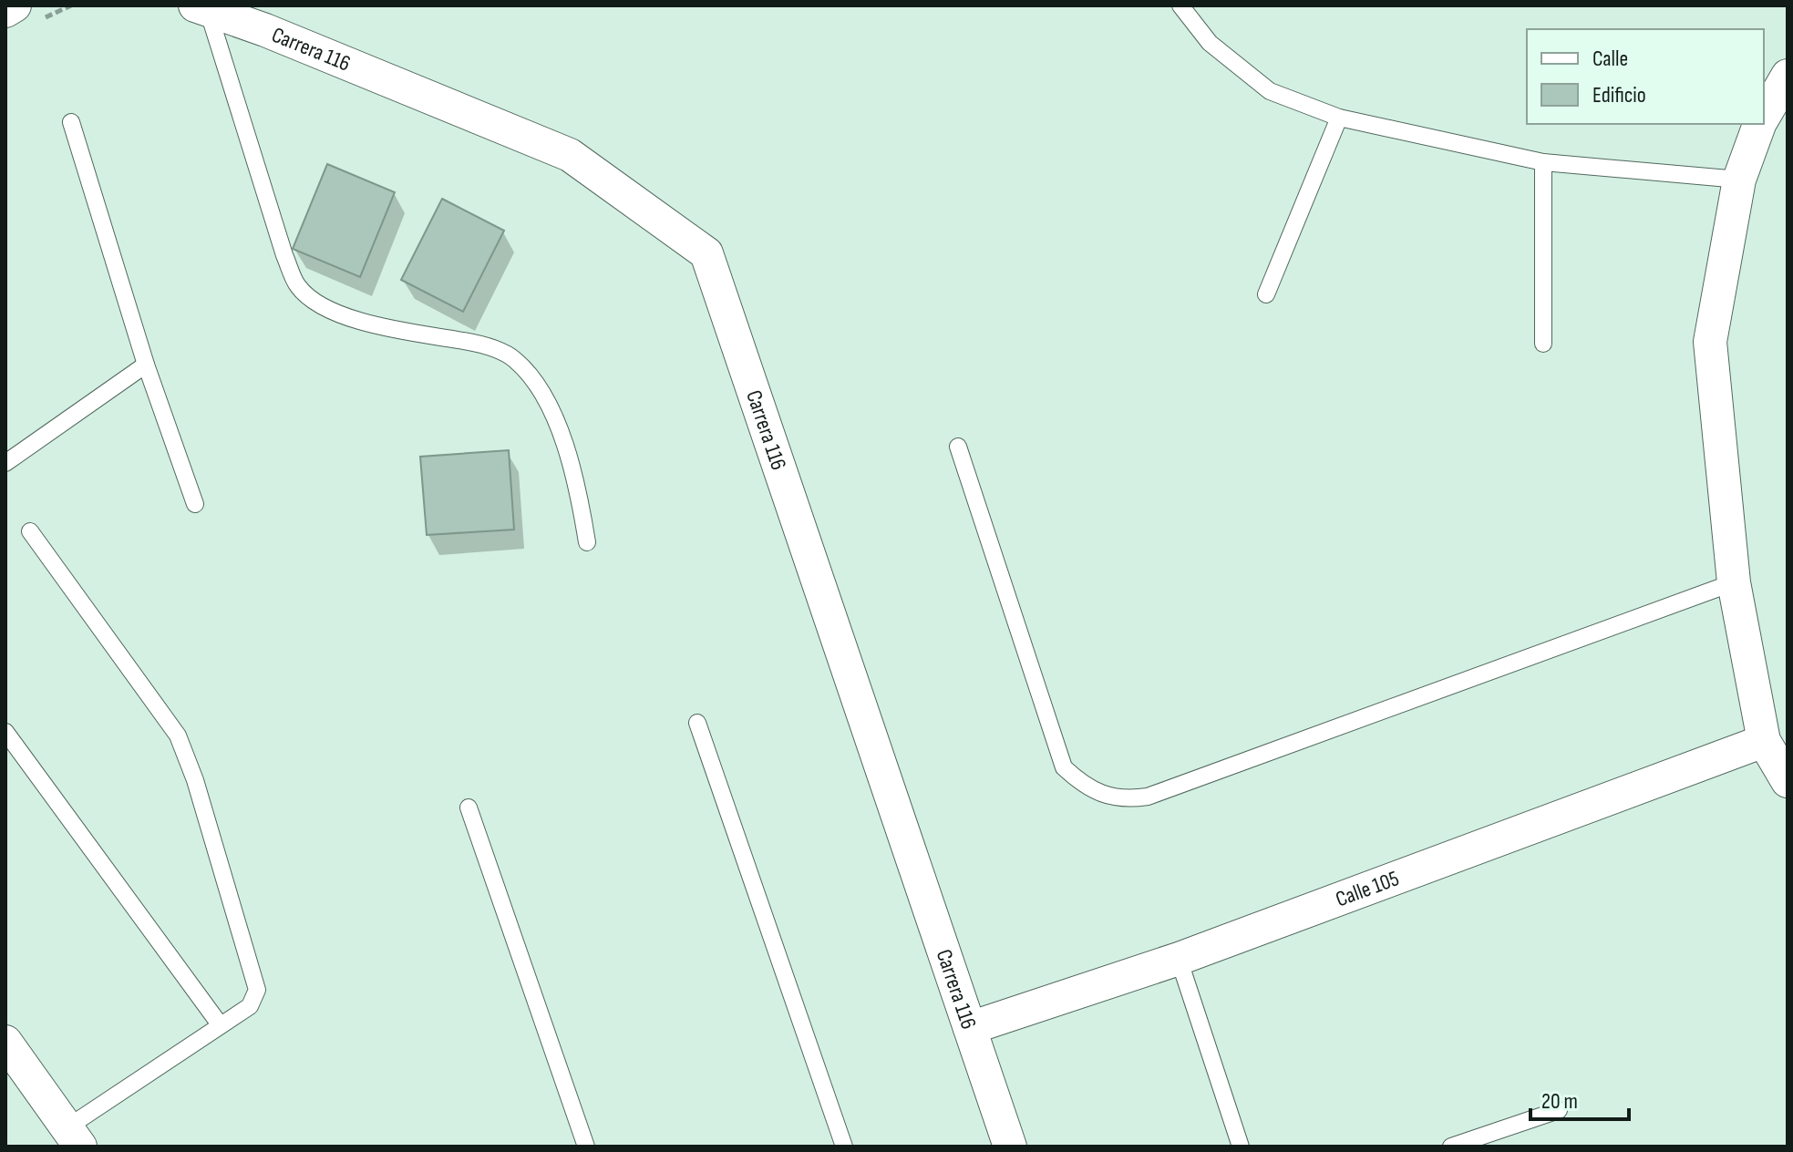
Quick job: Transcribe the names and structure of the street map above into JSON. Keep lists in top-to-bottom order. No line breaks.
{"streets":{"street":["Carrera 116","Calle 105"]},"crossings":[["Carrera 116","Calle 105"]],"legend":["Calle","Edificio"],"scale_bar":"20 m"}
